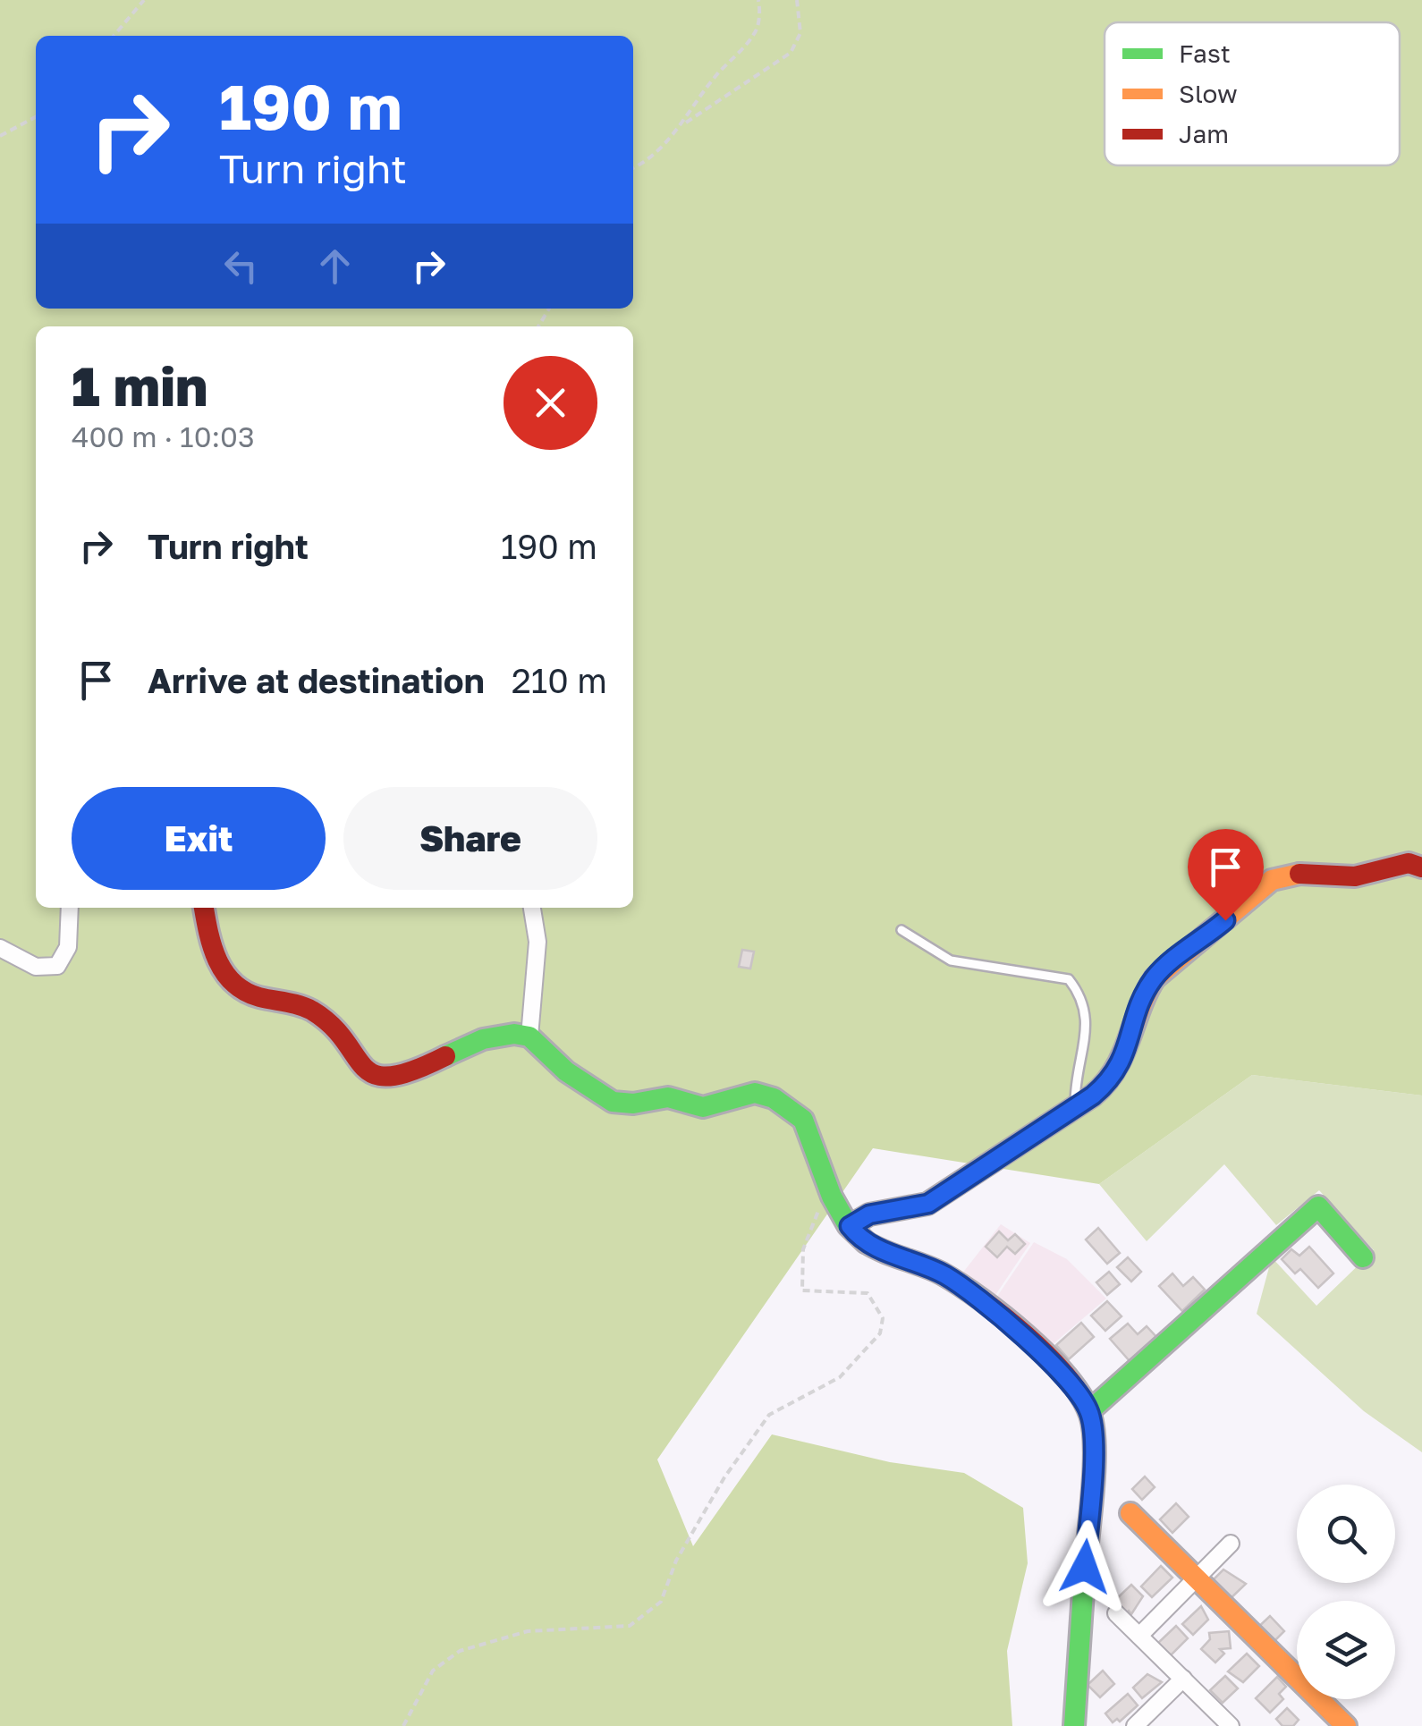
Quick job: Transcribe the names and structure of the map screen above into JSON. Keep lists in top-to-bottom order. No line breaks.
{"legend":["Fast","Slow","Jam"],"page":{"turn":["190 m","Turn right"],"heading":["1 min","400 m · 10:03"],"list":[{"name":"Turn right","value":"190 m"},{"name":"Arrive at destination","value":"210 m"}],"buttons":["Exit","Share"]}}
